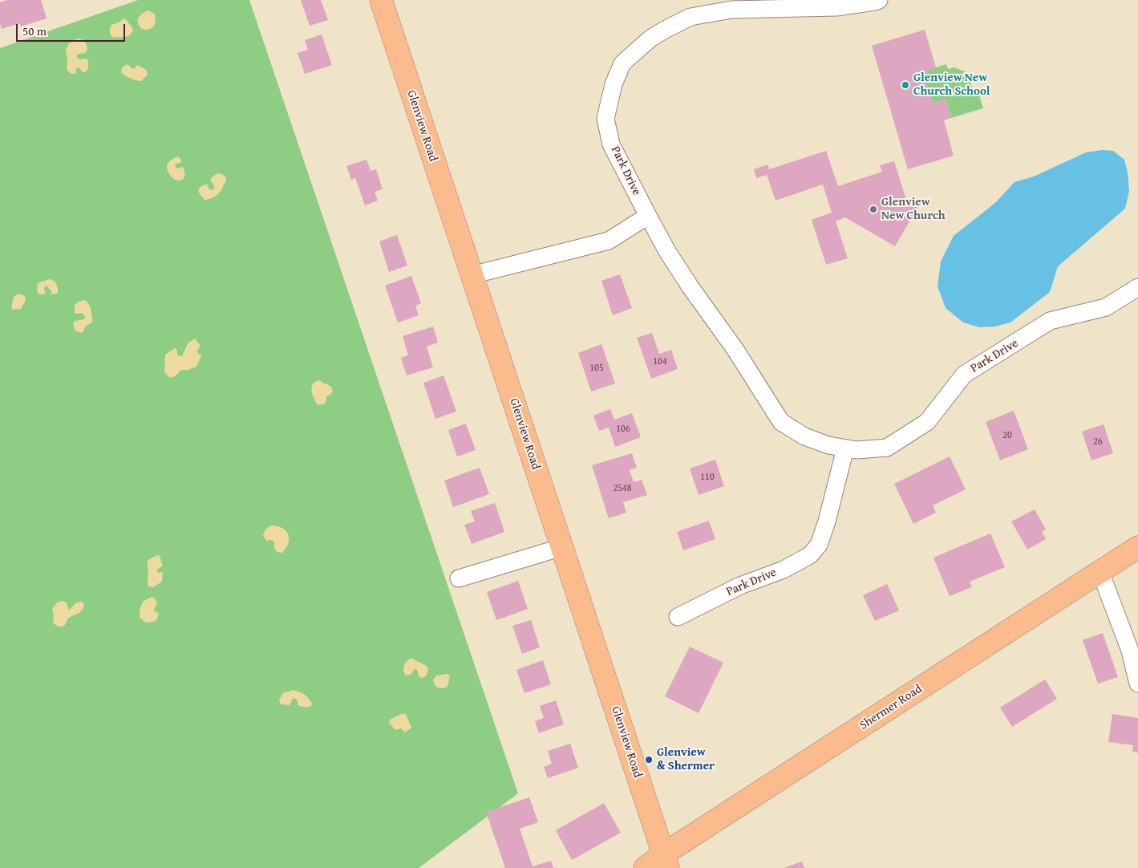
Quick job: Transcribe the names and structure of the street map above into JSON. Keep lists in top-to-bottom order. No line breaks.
{"streets":{"main road":["Glenview Road","Shermer Road"],"street":["Park Drive"]},"crossings":[["Glenview Road","Shermer Road"]],"places":["Glenview New Church School","Glenview New Church","Glenview & Shermer"],"house_numbers":["104","105","106","20","26","110","2548"],"scale_bar":"50 m"}
